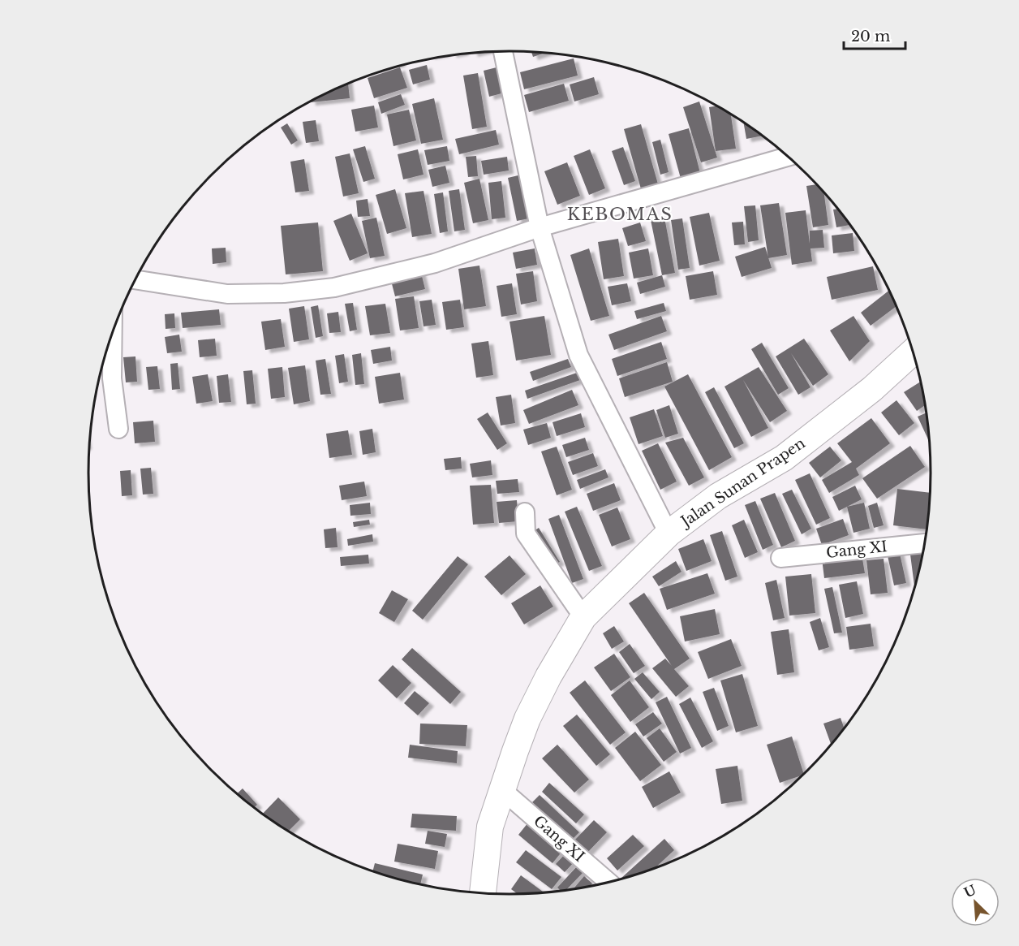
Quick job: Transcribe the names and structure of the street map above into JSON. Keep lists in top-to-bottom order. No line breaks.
{"streets":{"main road":["Jalan Sunan Prapen"],"street":["Gang XI"]},"crossings":[["Jalan Sunan Prapen","Gang XI"]],"districts":["KEBOMAS"],"scale_bar":"20 m","north":"top left"}
